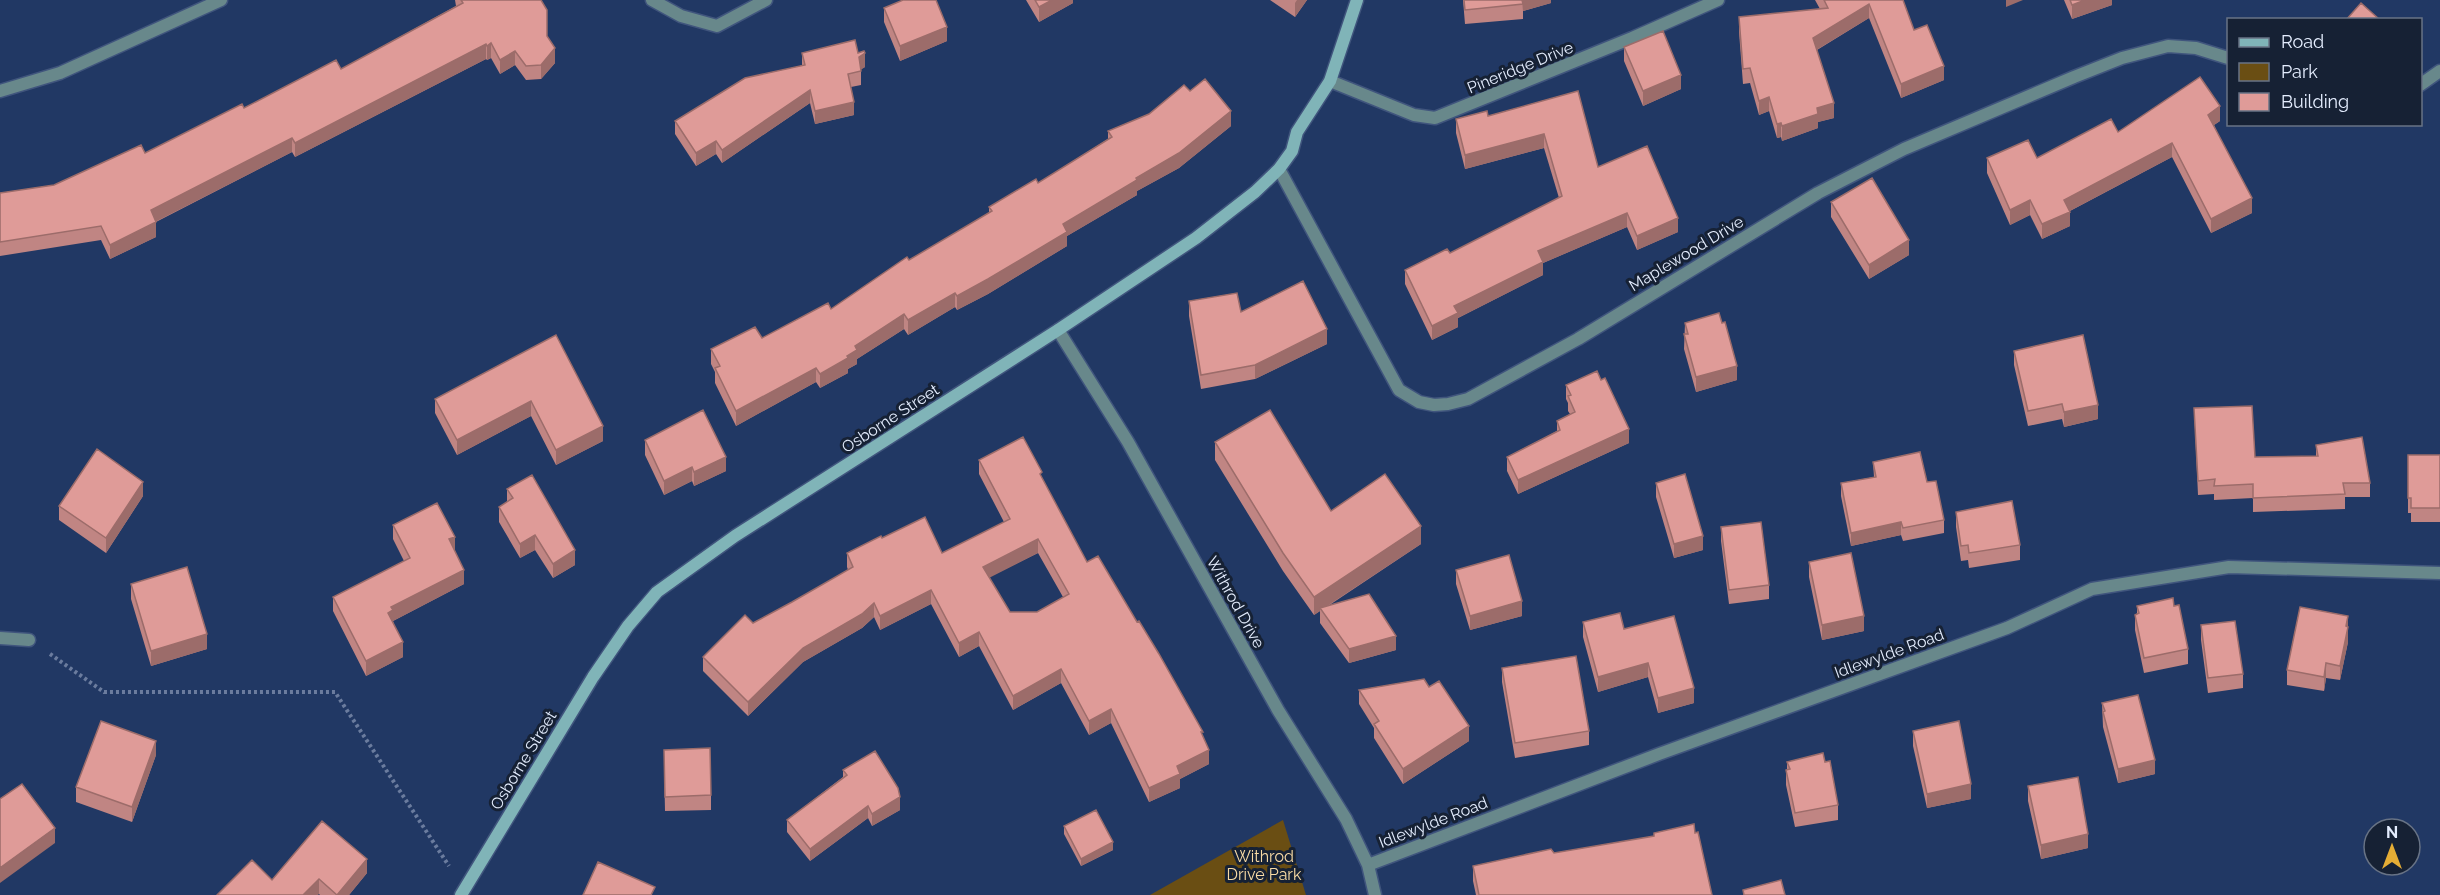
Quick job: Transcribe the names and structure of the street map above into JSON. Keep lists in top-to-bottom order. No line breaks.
{"streets":{"street":["Pineridge Drive","Maplewood Drive","Osborne Street","Withrod Drive","Idlewylde Road"]},"crossings":[["Pineridge Drive","Osborne Street"],["Maplewood Drive","Osborne Street"],["Osborne Street","Withrod Drive"],["Withrod Drive","Idlewylde Road"]],"parks":["Withrod Drive Park"],"legend":["Road","Park","Building"],"north":"top"}
